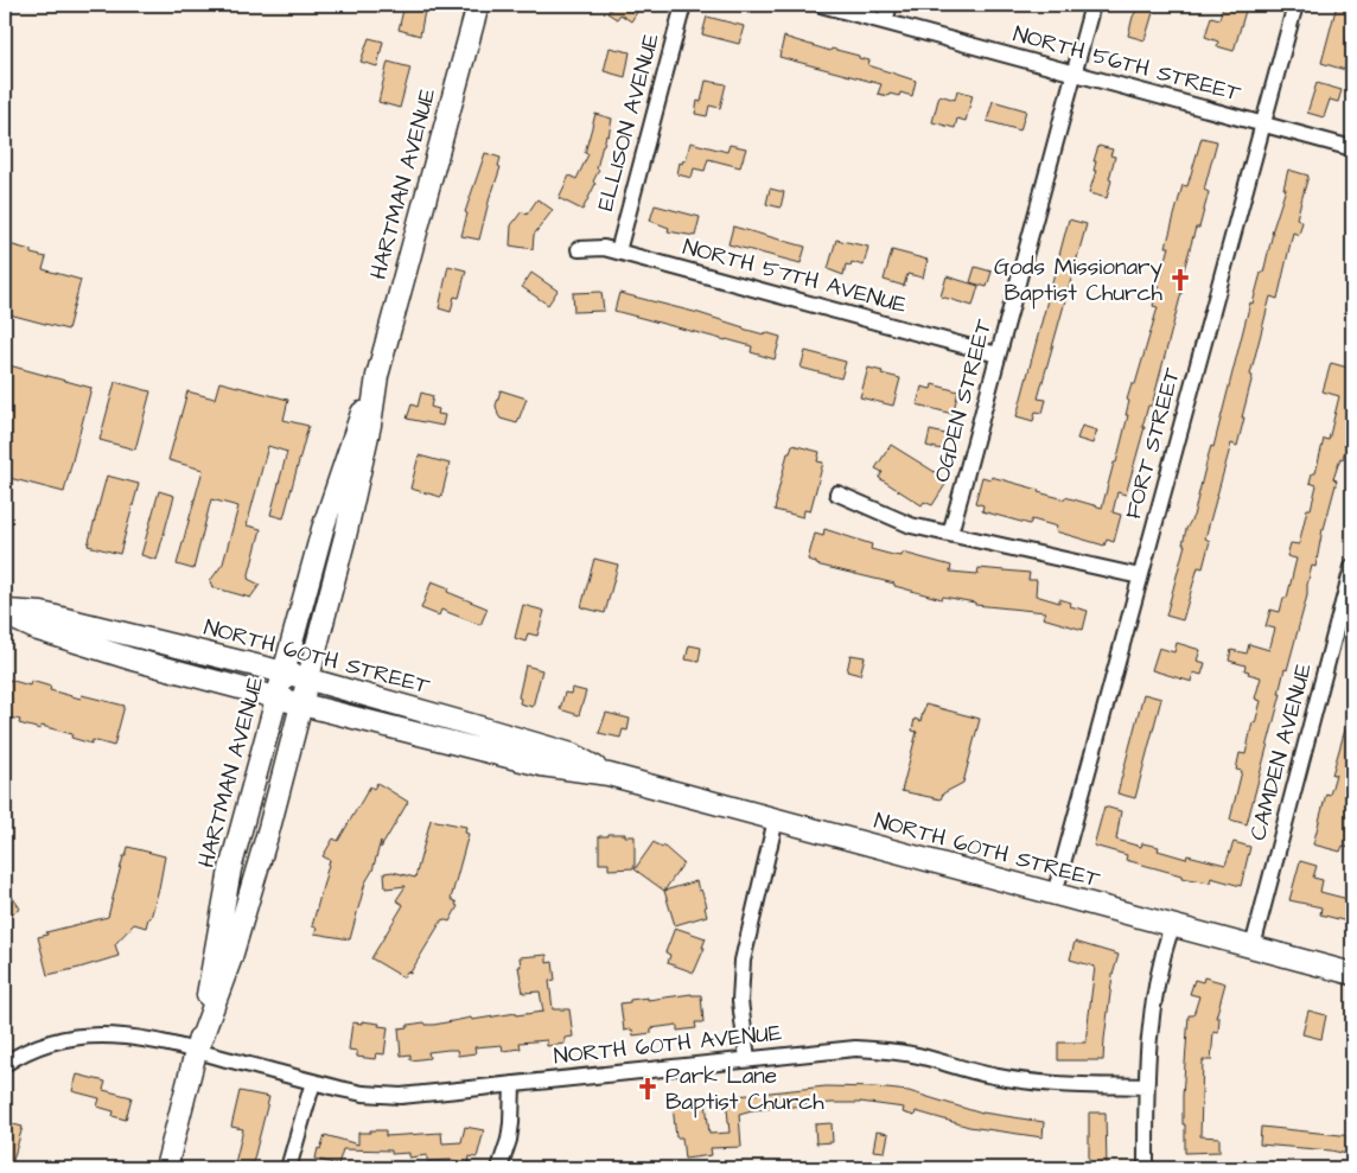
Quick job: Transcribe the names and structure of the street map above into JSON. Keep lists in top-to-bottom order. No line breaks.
{"streets":{"main road":["HARTMAN AVENUE","NORTH 60TH STREET"],"street":["NORTH 56TH STREET","ELLISON AVENUE","NORTH 57TH AVENUE","OGDEN STREET","FORT STREET","CAMDEN AVENUE","NORTH 60TH AVENUE"]},"crossings":[["NORTH 56TH STREET","OGDEN STREET"],["NORTH 56TH STREET","FORT STREET"],["ELLISON AVENUE","NORTH 57TH AVENUE"],["HARTMAN AVENUE","NORTH 60TH STREET"],["HARTMAN AVENUE","NORTH 60TH AVENUE"],["NORTH 57TH AVENUE","OGDEN STREET"],["FORT STREET","NORTH 60TH STREET"],["NORTH 60TH STREET","CAMDEN AVENUE"]],"places":{"church":["Gods Missionary Baptist Church","Park Lane Baptist Church"]}}
